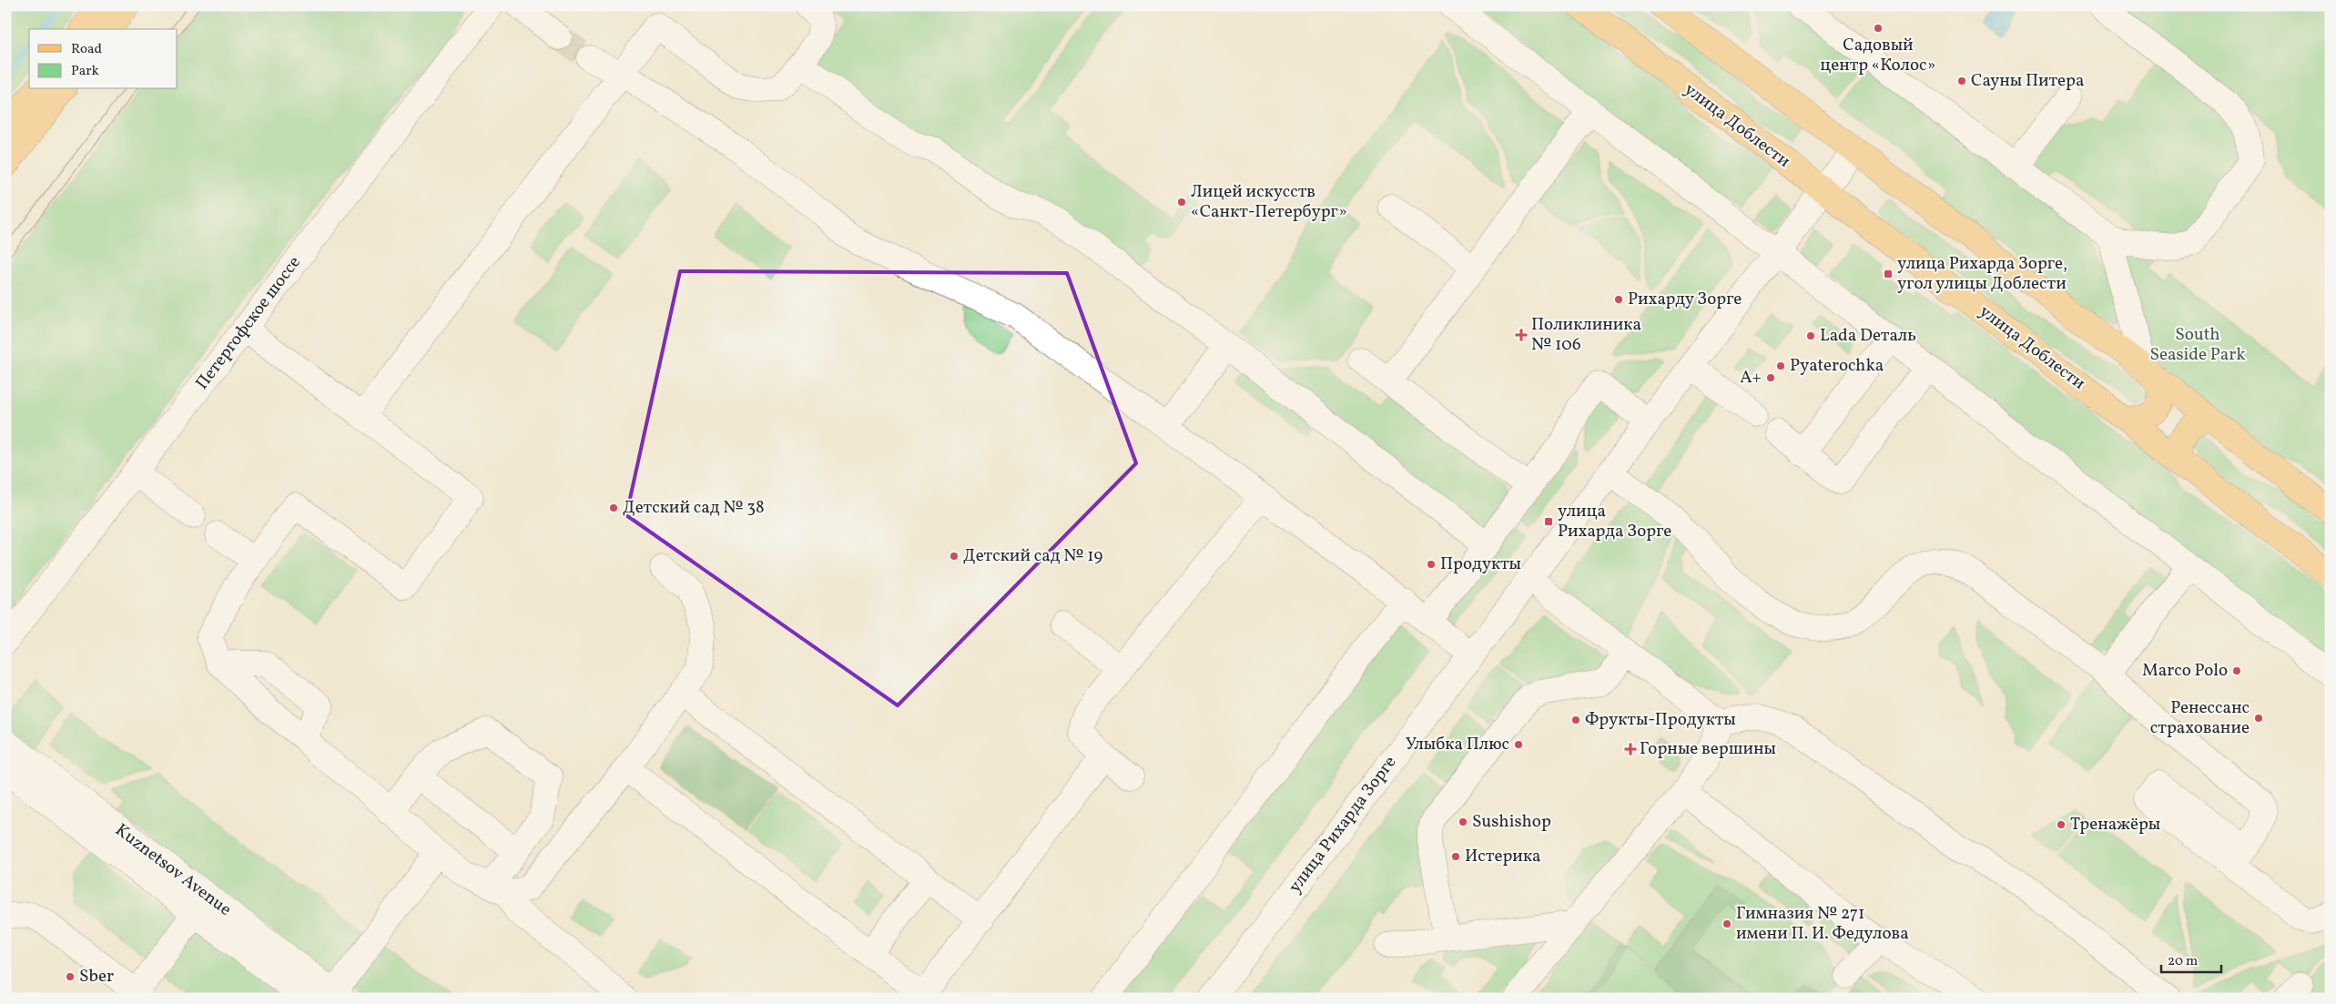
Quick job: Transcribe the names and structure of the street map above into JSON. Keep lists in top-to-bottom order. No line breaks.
{"streets":{"main road":["улица Доблести"],"street":["Петергофское шоссе","улица Рихарда Зорге","Kuznetsov Avenue"]},"crossings":[["улица Доблести","улица Рихарда Зорге"]],"parks":["South Seaside Park"],"places":{"other":["Садовый центр «Колос»","Сауны Питера","Лицей искусств «Санкт-Петербург»","Рихарду Зорге","Lada Dеталь","Pyaterochka","А+","Детский сад № 38","Детский сад № 19","Продукты","Marco Polo","Ренессанс страхование","Фрукты-Продукты","Улыбка Плюс","Sushishop","Тренажёры","Истерика","Гимназия № 271 имени П. И. Федулова","Sber"],"transit":["улица Рихарда Зорге, угол улицы Доблести","улица Рихарда Зорге"],"health":["Поликлиника № 106","Горные вершины"]},"legend":["Road","Park"],"scale_bar":"20 m"}
